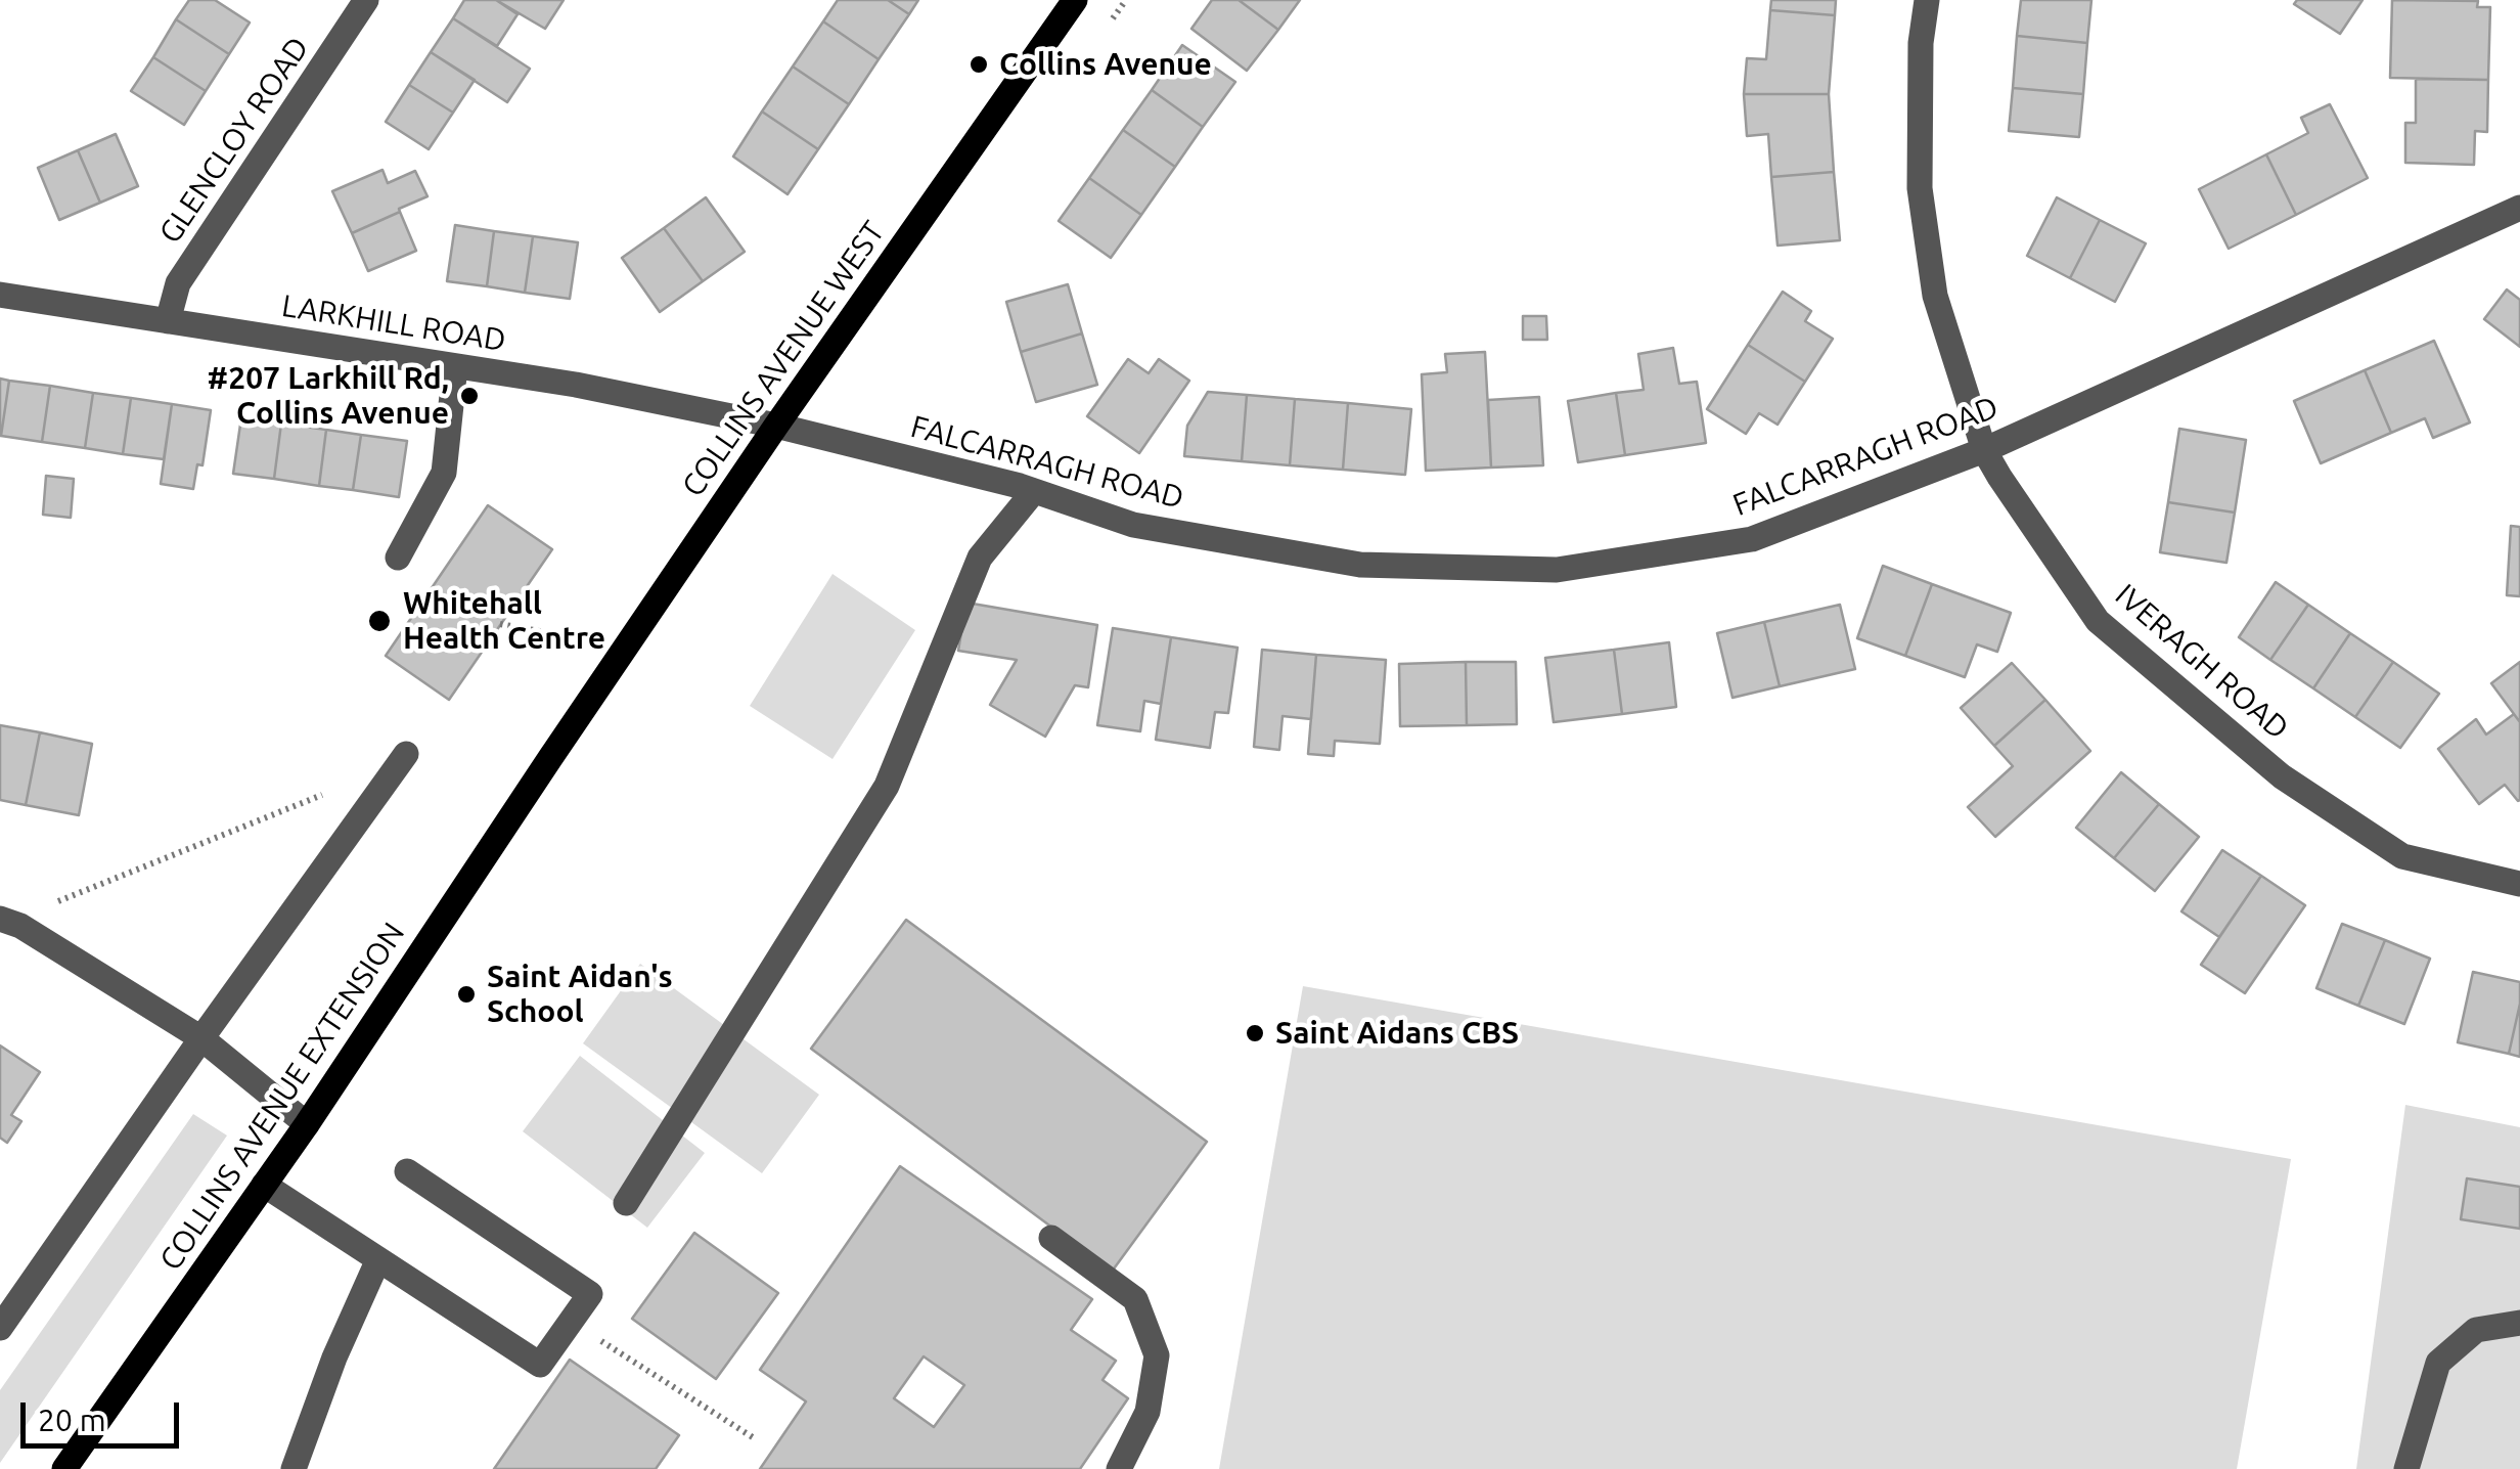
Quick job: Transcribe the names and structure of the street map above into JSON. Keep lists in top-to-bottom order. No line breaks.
{"streets":{"main road":["COLLINS AVENUE WEST","COLLINS AVENUE EXTENSION"],"street":["GLENCLOY ROAD","LARKHILL ROAD","FALCARRAGH ROAD","IVERAGH ROAD"]},"crossings":[["GLENCLOY ROAD","LARKHILL ROAD"],["LARKHILL ROAD","COLLINS AVENUE WEST"],["LARKHILL ROAD","FALCARRAGH ROAD"],["COLLINS AVENUE WEST","FALCARRAGH ROAD"],["COLLINS AVENUE WEST","COLLINS AVENUE EXTENSION"],["FALCARRAGH ROAD","IVERAGH ROAD"]],"places":["Collins Avenue","#207 Larkhill Rd, Collins Avenue","Whitehall Health Centre","Saint Aidan's School","Saint Aidans CBS"],"scale_bar":"20 m"}
